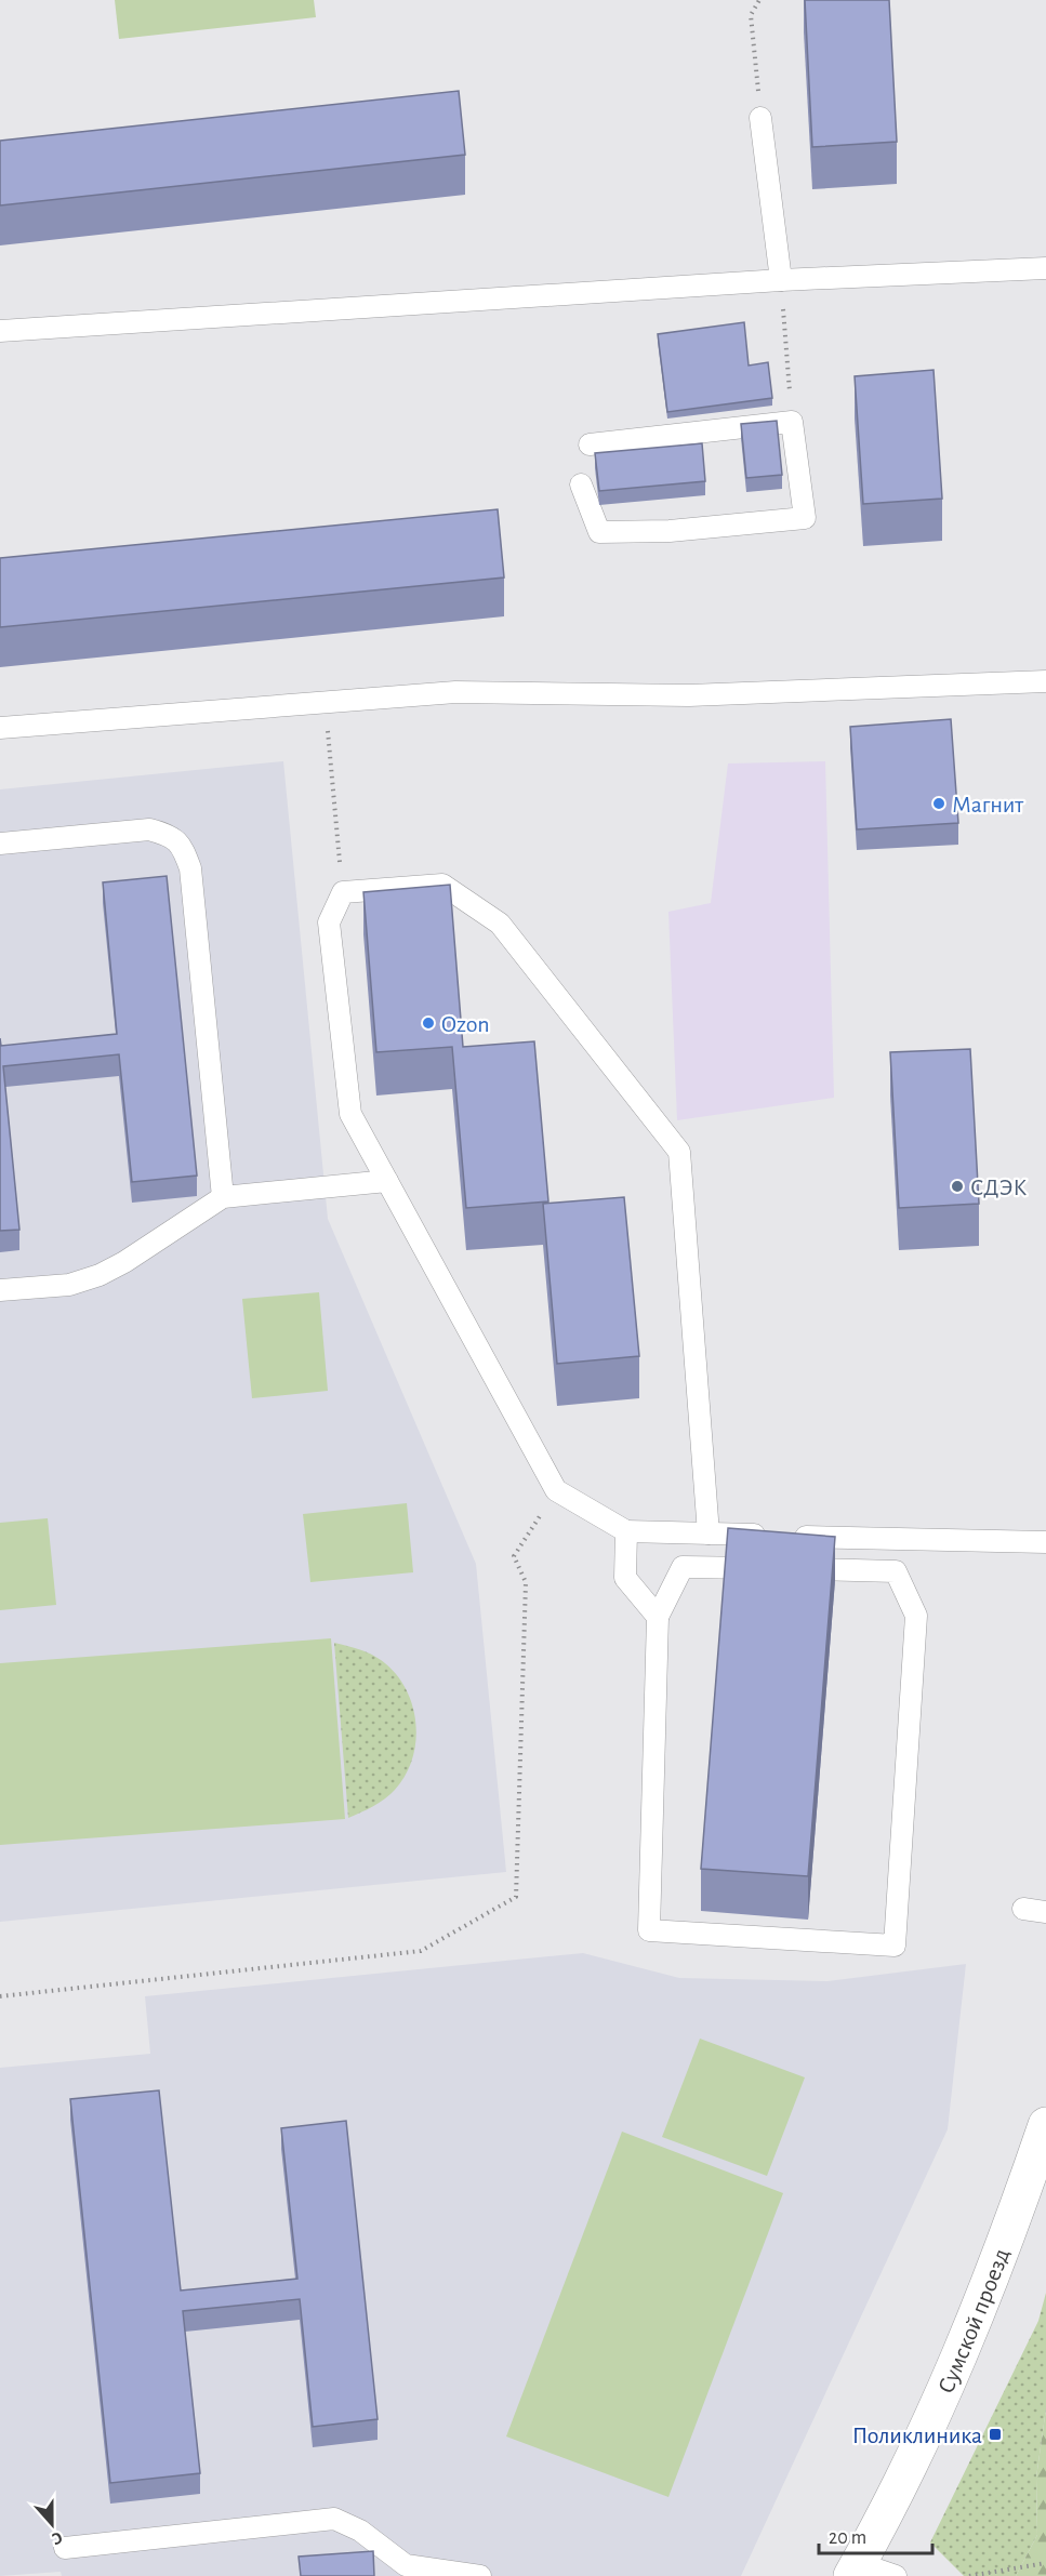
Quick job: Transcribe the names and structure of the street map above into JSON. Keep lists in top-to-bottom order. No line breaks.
{"streets":{"street":["Сумской проезд"]},"places":{"other":["Магнит","Ozon","СДЭК"],"transit":["Поликлиника"]},"scale_bar":"20 m","north":"bottom"}
